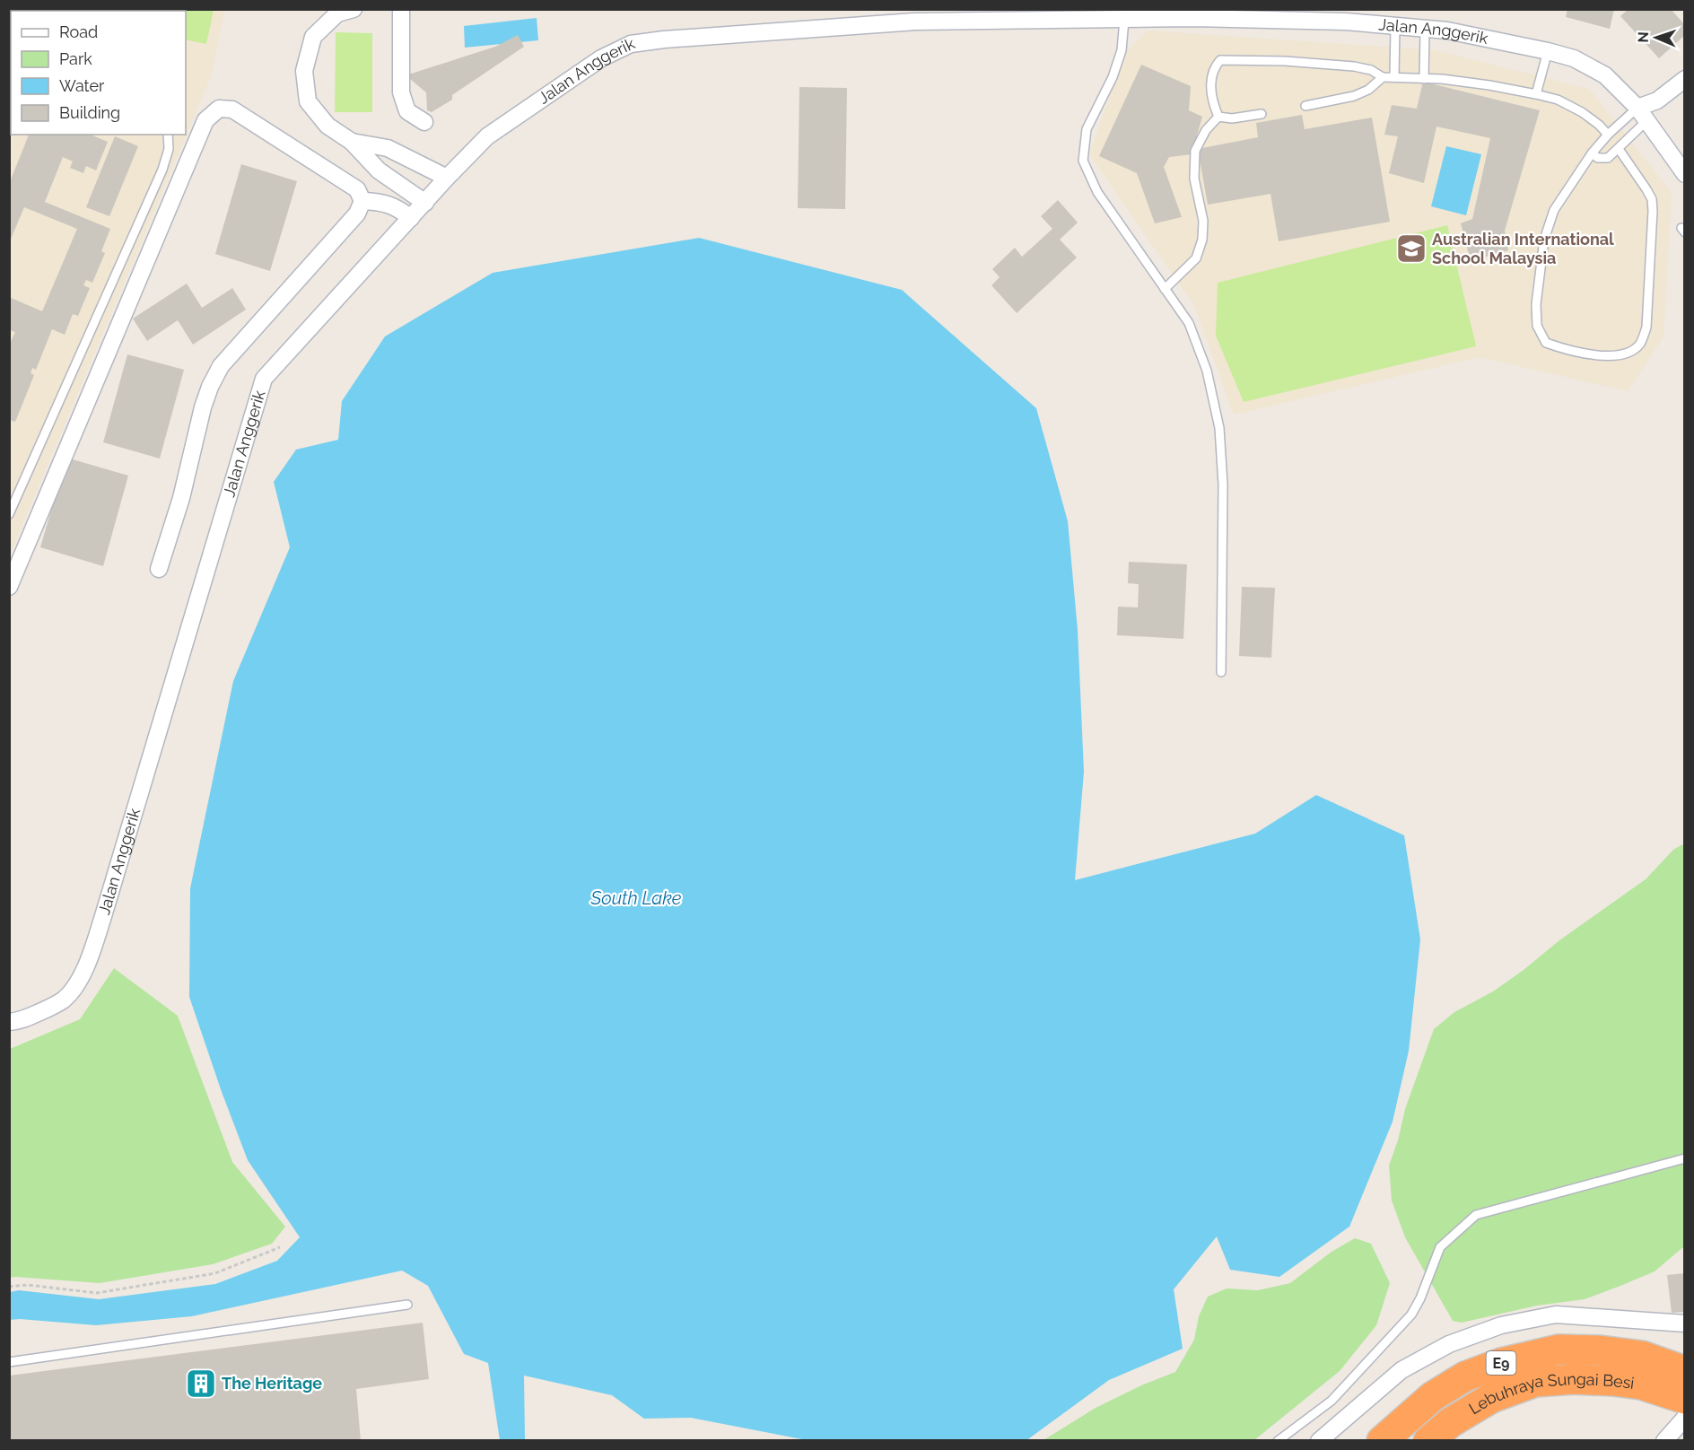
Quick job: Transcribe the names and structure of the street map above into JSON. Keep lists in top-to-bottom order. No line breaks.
{"streets":{"highway":["E9","Lebuhraya Sungai Besi"],"street":["Jalan Anggerik"]},"water":["South Lake"],"places":{"school or university":["Australian International School Malaysia"],"building":["The Heritage"]},"legend":["Road","Park","Water","Building"],"north":"left"}
